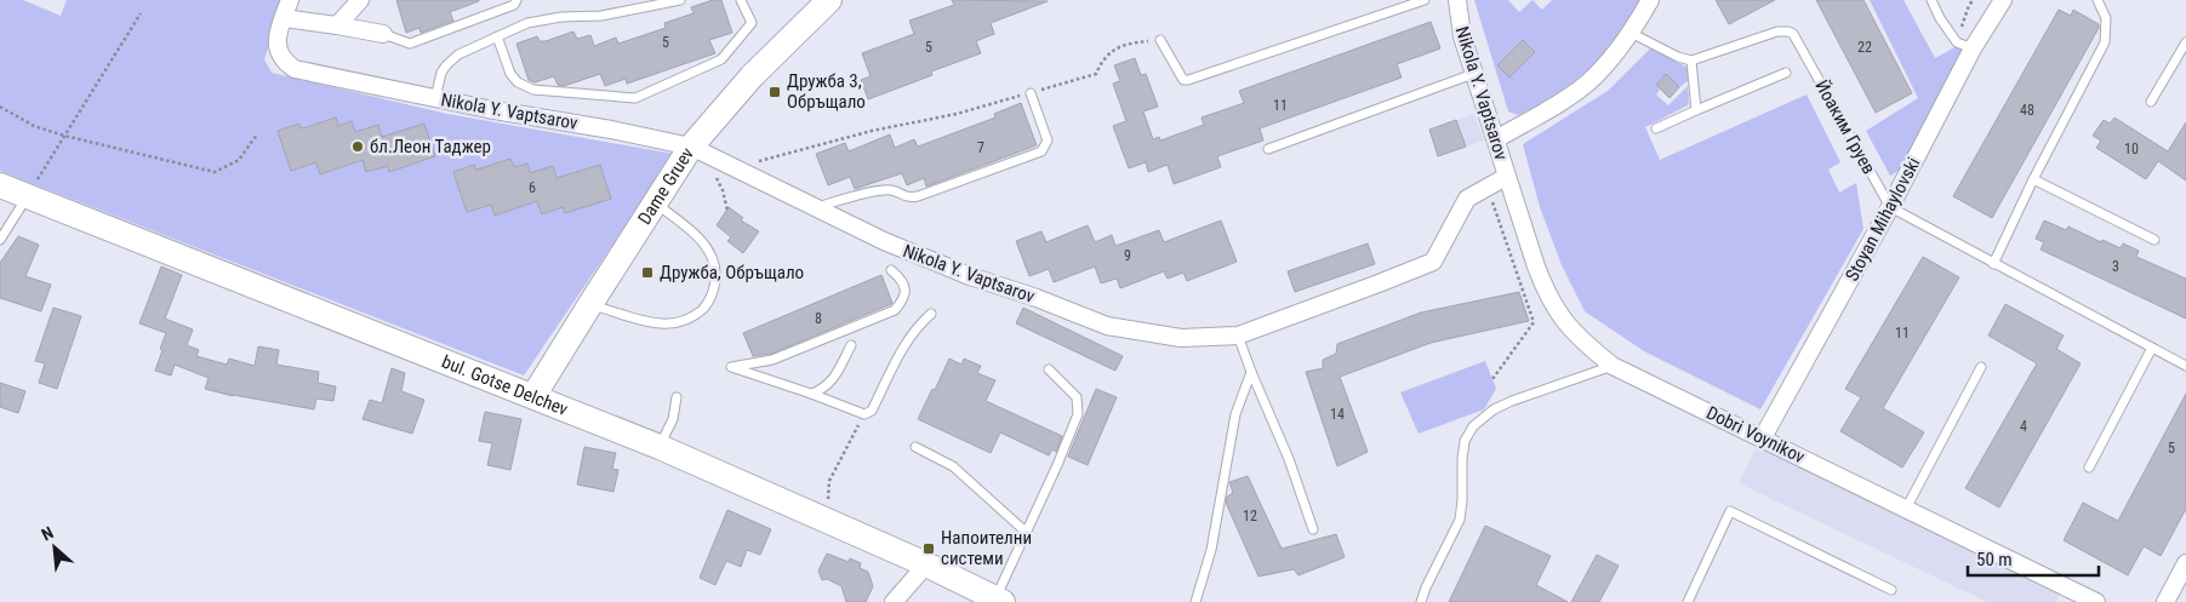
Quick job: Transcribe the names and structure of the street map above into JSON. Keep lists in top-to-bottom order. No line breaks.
{"streets":{"main road":["Dame Gruev","bul. Gotse Delchev"],"street":["Nikola Y. Vaptsarov","Stoyan Mihaylovski","Dobri Voynikov"],"lane":["Йоаким Груев"]},"crossings":[["Nikola Y. Vaptsarov","Dame Gruev"],["Nikola Y. Vaptsarov","Dobri Voynikov"],["Йоаким Груев","Stoyan Mihaylovski"],["Dame Gruev","bul. Gotse Delchev"],["Stoyan Mihaylovski","Dobri Voynikov"]],"places":{"transit":["Дружба 3, Обръщало","Дружба, Обръщало","Напоителни системи"],"other":["бл.Леон Таджер"]},"house_numbers":["5","5","22","11","48","7","10","6","9","3","8","11","14","4","5","12"],"scale_bar":"50 m","north":"top left"}
